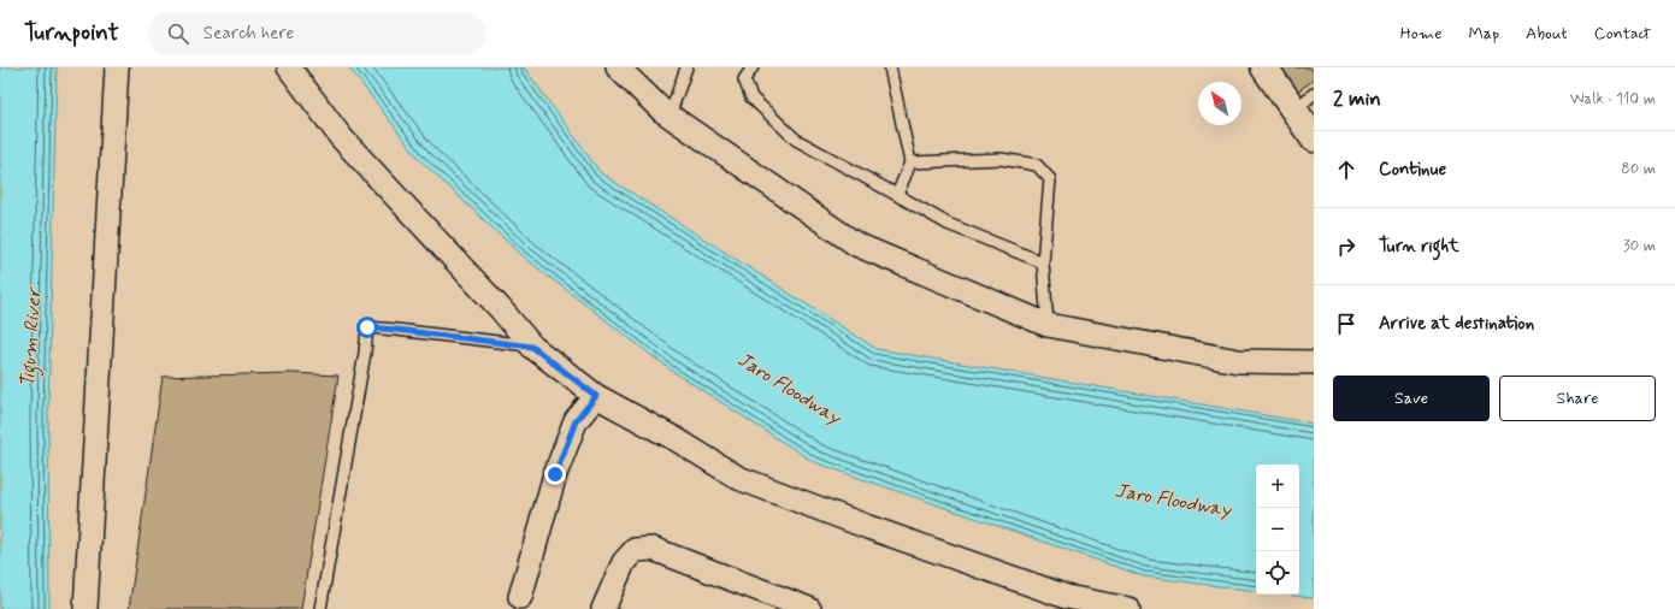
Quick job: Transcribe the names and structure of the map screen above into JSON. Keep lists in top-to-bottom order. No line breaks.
{"water":["Tigum River","Jaro Floodway"],"north":"top left","page":{"header":"Turnpoint","search":"Search here","nav":["Home","Map","About","Contact"],"heading":["2 min","Walk · 110 m"],"list":[["Continue","80 m"],["Turn right","30 m"],"Arrive at destination"],"buttons":["Save","Share"],"map_buttons":["+","−"]}}
